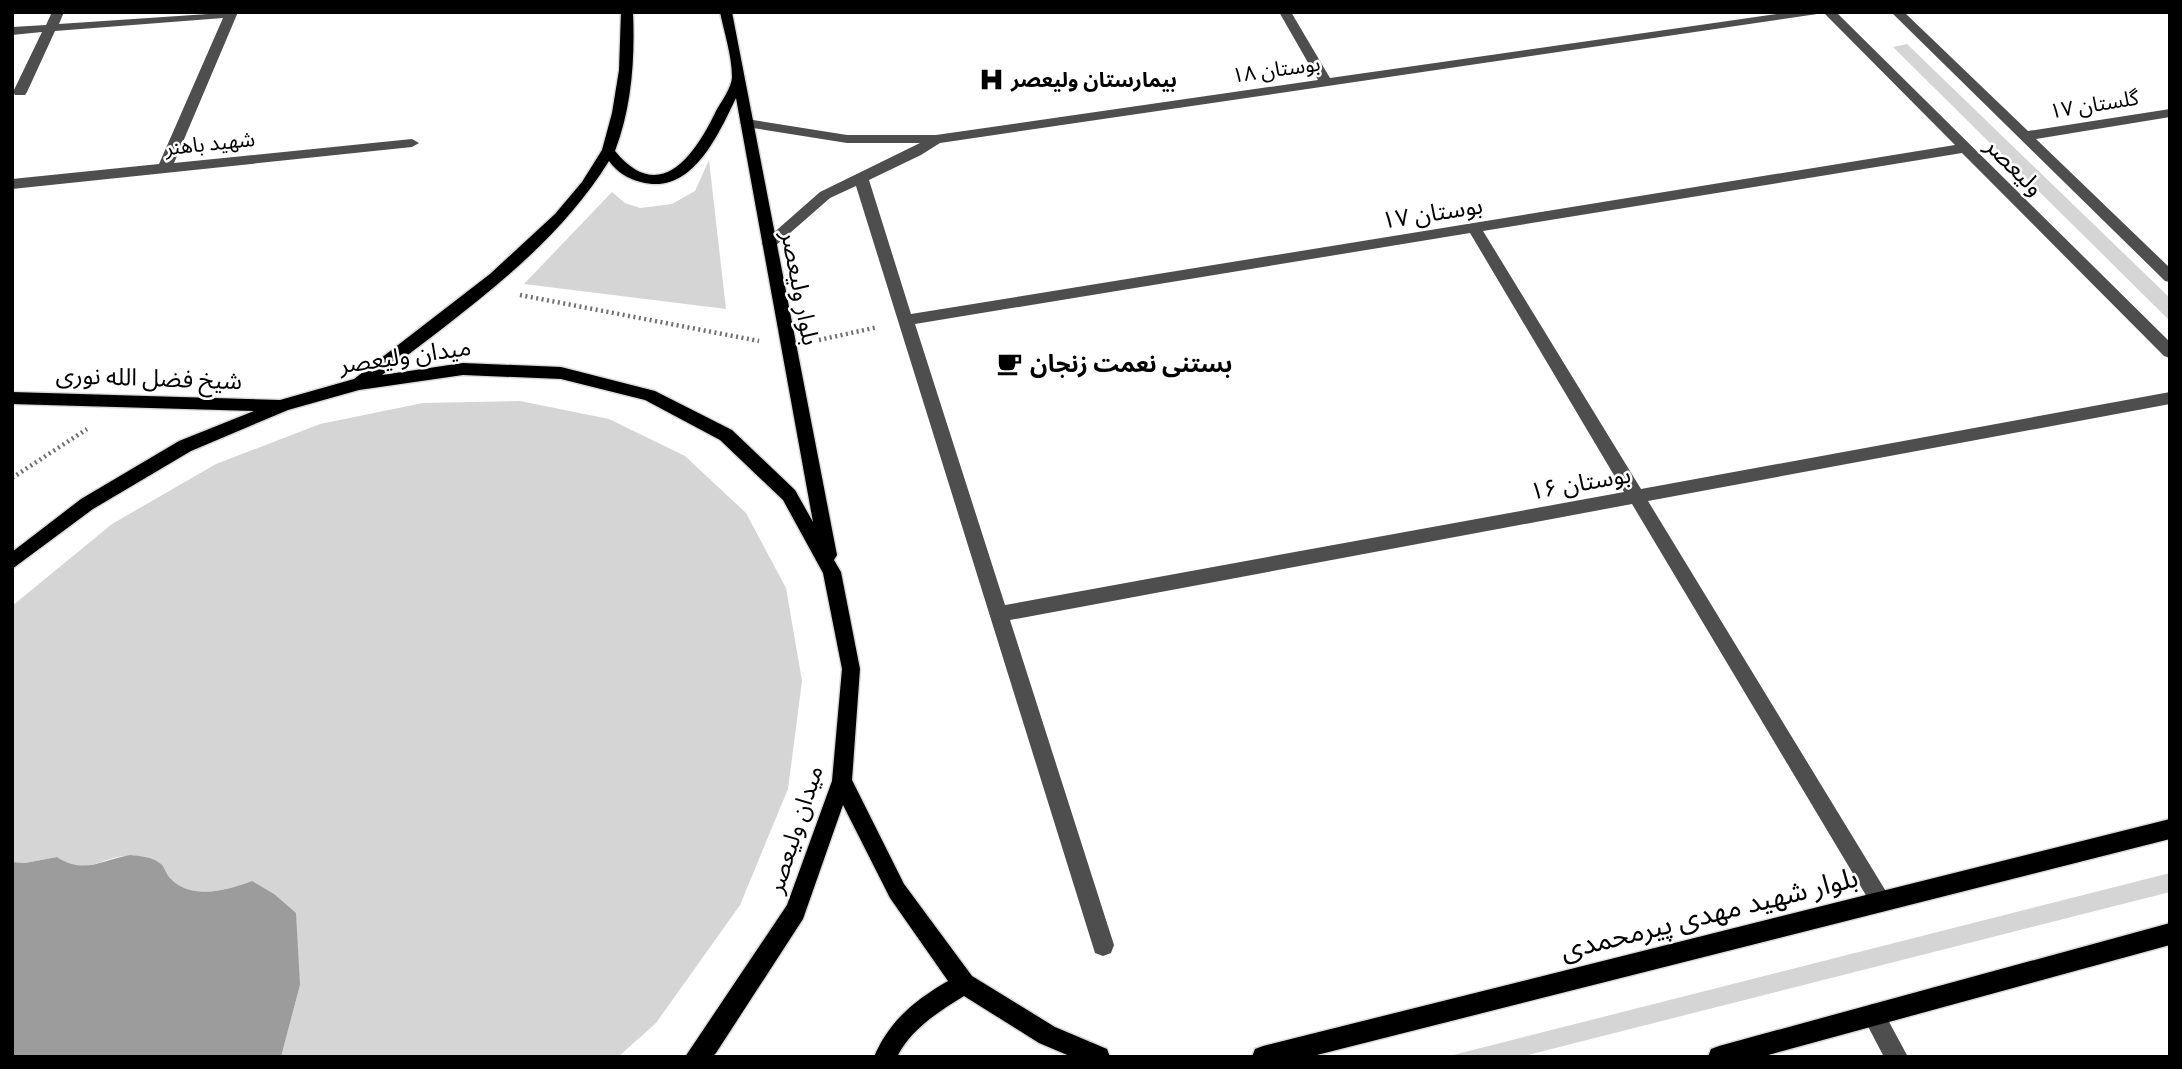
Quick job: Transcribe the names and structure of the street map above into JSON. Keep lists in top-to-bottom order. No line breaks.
{"streets":{"main road":["بلوار ولیعصر","میدان ولیعصر","شیخ فضل الله نوری","بلوار شهید مهدی پیرمحمدی"],"street":["بوستان ۱۸","گلستان ۱۷","شهید باهنر","ولیعصر","بوستان ۱۷","بوستان ۱۶"]},"crossings":[["بوستان ۱۸","بلوار ولیعصر"],["گلستان ۱۷","ولیعصر"],["ولیعصر","بوستان ۱۷"],["بلوار ولیعصر","میدان ولیعصر"],["میدان ولیعصر","شیخ فضل الله نوری"]],"places":{"hospital":["بیمارستان ولیعصر"],"cafe":["بستنی نعمت زنجان"]}}
